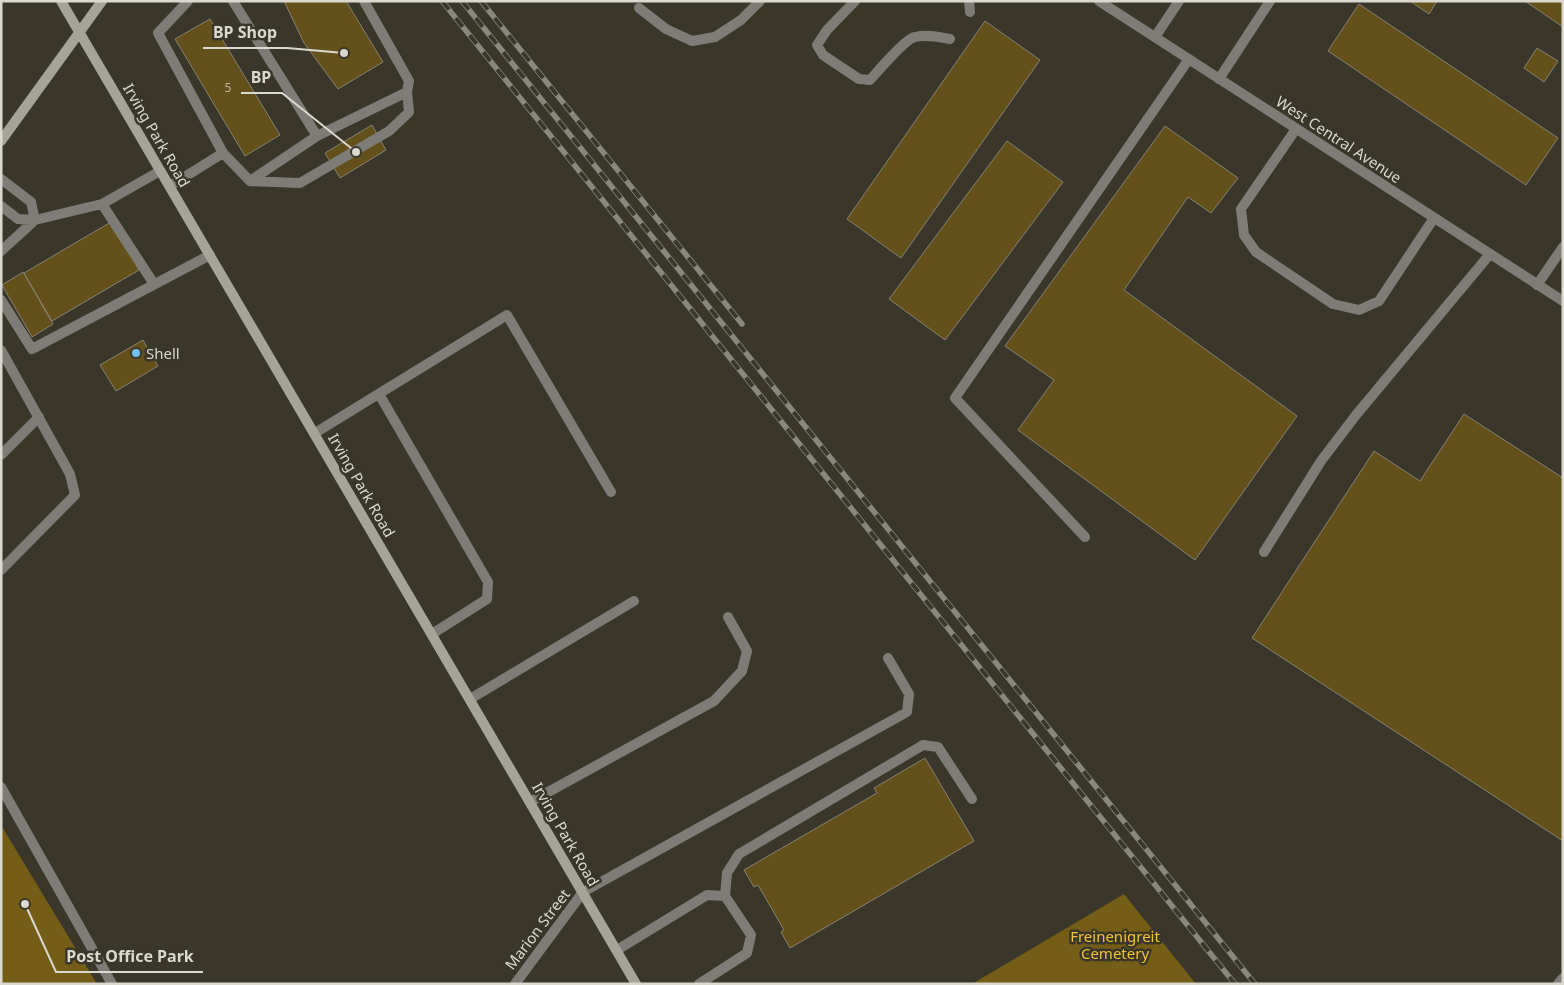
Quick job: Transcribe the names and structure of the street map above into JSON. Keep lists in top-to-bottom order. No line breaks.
{"streets":{"main road":["Irving Park Road"],"street":["West Central Avenue","Marion Street"]},"crossings":[["Irving Park Road","Marion Street"]],"parks":["Freinenigreit Cemetery"],"places":["BP Shop","BP","Shell","Post Office Park"],"house_numbers":["5"]}
